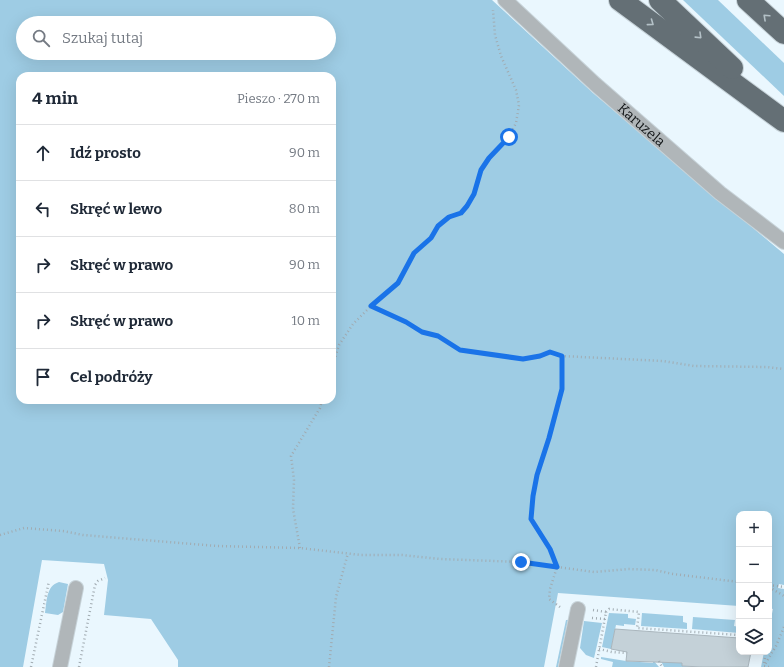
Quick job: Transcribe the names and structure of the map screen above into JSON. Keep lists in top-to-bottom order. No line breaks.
{"streets":{"street":["Karuzela"]},"page":{"search":"Szukaj tutaj","heading":["4 min","Pieszo · 270 m"],"list":[["Idź prosto","90 m"],["Skręć w lewo","80 m"],["Skręć w prawo","90 m"],["Skręć w prawo","10 m"],"Cel podróży"],"map_buttons":["+","−"]}}
